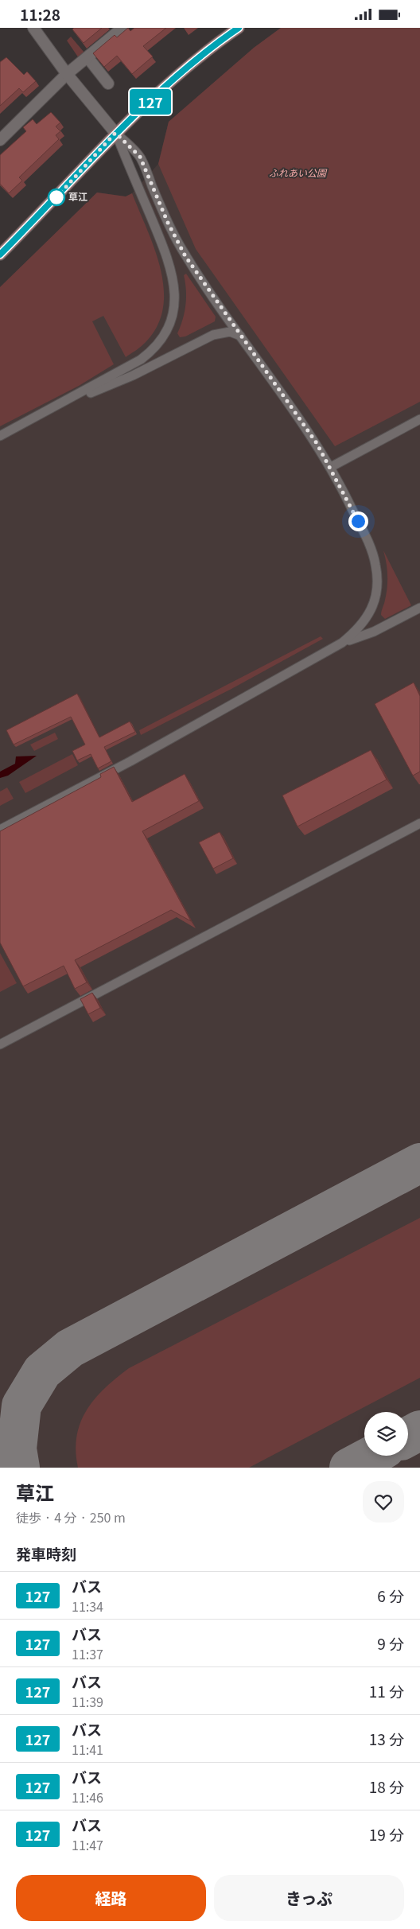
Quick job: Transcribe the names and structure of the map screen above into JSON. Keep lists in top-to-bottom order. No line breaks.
{"parks":["ふれあい公園"],"places":["草江"],"lines":["bus line 127"],"page":{"status":"11:28","on_map":"127","heading":[["草江","徒歩 · 4 分 · 250 m"],"発車時刻"],"list":[{"mark":"127","name":"バス","note":"11:34","value":"6 分"},{"mark":"127","name":"バス","note":"11:37","value":"9 分"},{"mark":"127","name":"バス","note":"11:39","value":"11 分"},{"mark":"127","name":"バス","note":"11:41","value":"13 分"},{"mark":"127","name":"バス","note":"11:46","value":"18 分"},{"mark":"127","name":"バス","note":"11:47","value":"19 分"}],"buttons":["経路","きっぷ"]}}
